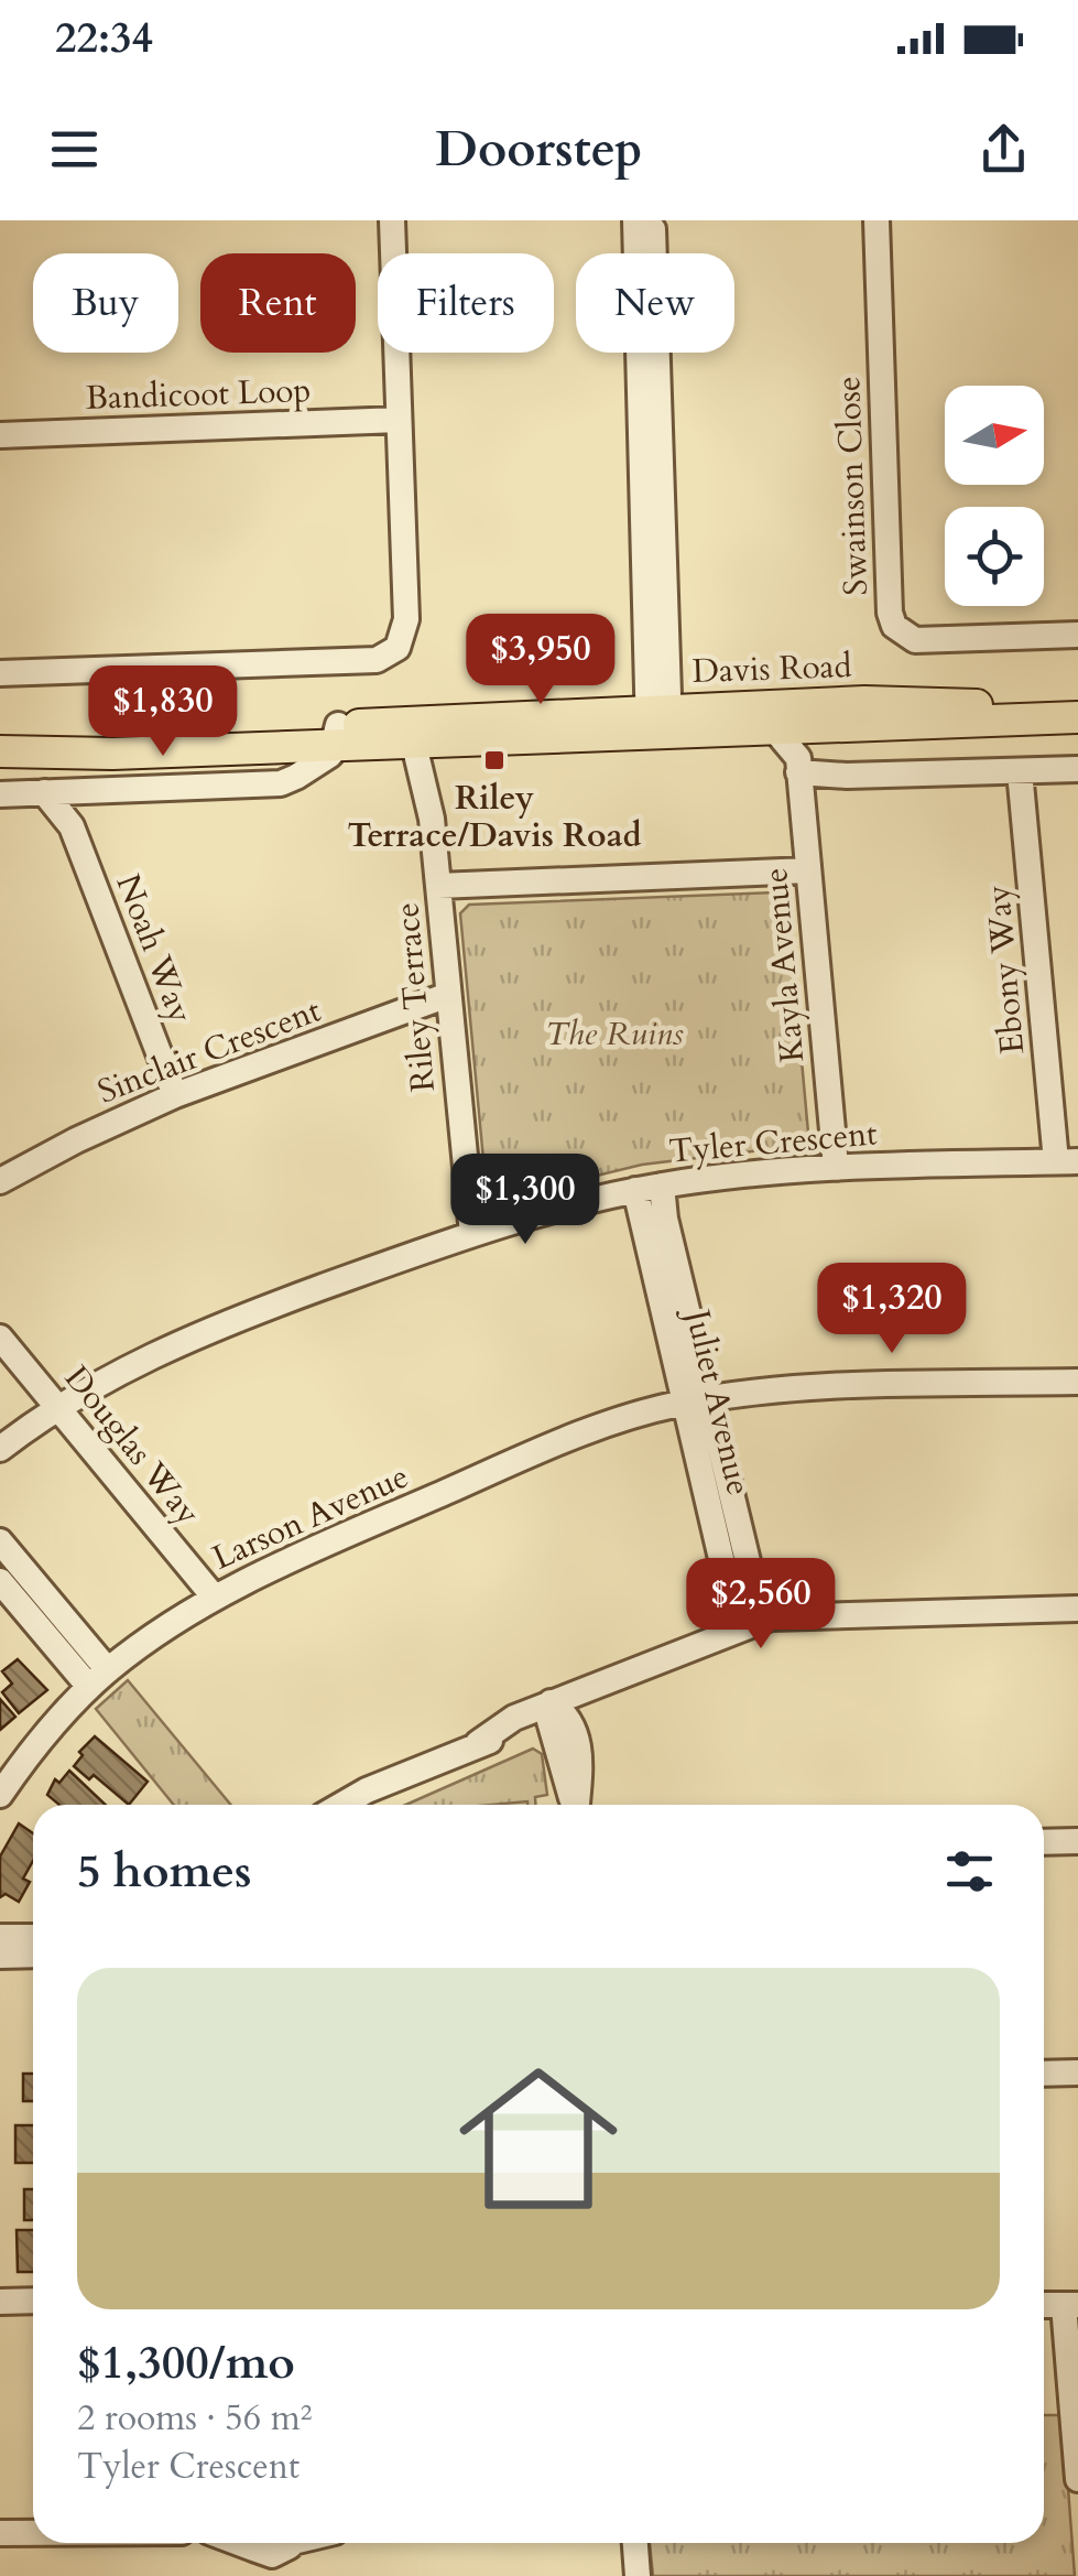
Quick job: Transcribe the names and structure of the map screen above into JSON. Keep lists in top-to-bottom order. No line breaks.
{"streets":{"main road":["Davis Road"],"street":["Bandicoot Loop","Swainson Close","Noah Way","Kayla Avenue","Ebony Way","Riley Terrace","Sinclair Crescent","Tyler Crescent","Juliet Avenue","Douglas Way","Larson Avenue"]},"crossings":[["Davis Road","Riley Terrace"],["Noah Way","Sinclair Crescent"],["Kayla Avenue","Tyler Crescent"],["Ebony Way","Tyler Crescent"],["Riley Terrace","Sinclair Crescent"],["Riley Terrace","Tyler Crescent"],["Tyler Crescent","Juliet Avenue"],["Tyler Crescent","Douglas Way"],["Juliet Avenue","Larson Avenue"],["Douglas Way","Larson Avenue"]],"parks":["The Ruins"],"places":{"transit":["Riley Terrace/Davis Road"]},"north":"right","page":{"status":"22:34","header":"Doorstep","chip":["Buy","Rent","Filters","New"],"price":["$3,950","$1,830","$1,300","$1,320","$2,560"],"heading":"5 homes","list":[{"name":"$1,300/mo","note":"2 rooms · 56 m² · Tyler Crescent"}]}}
